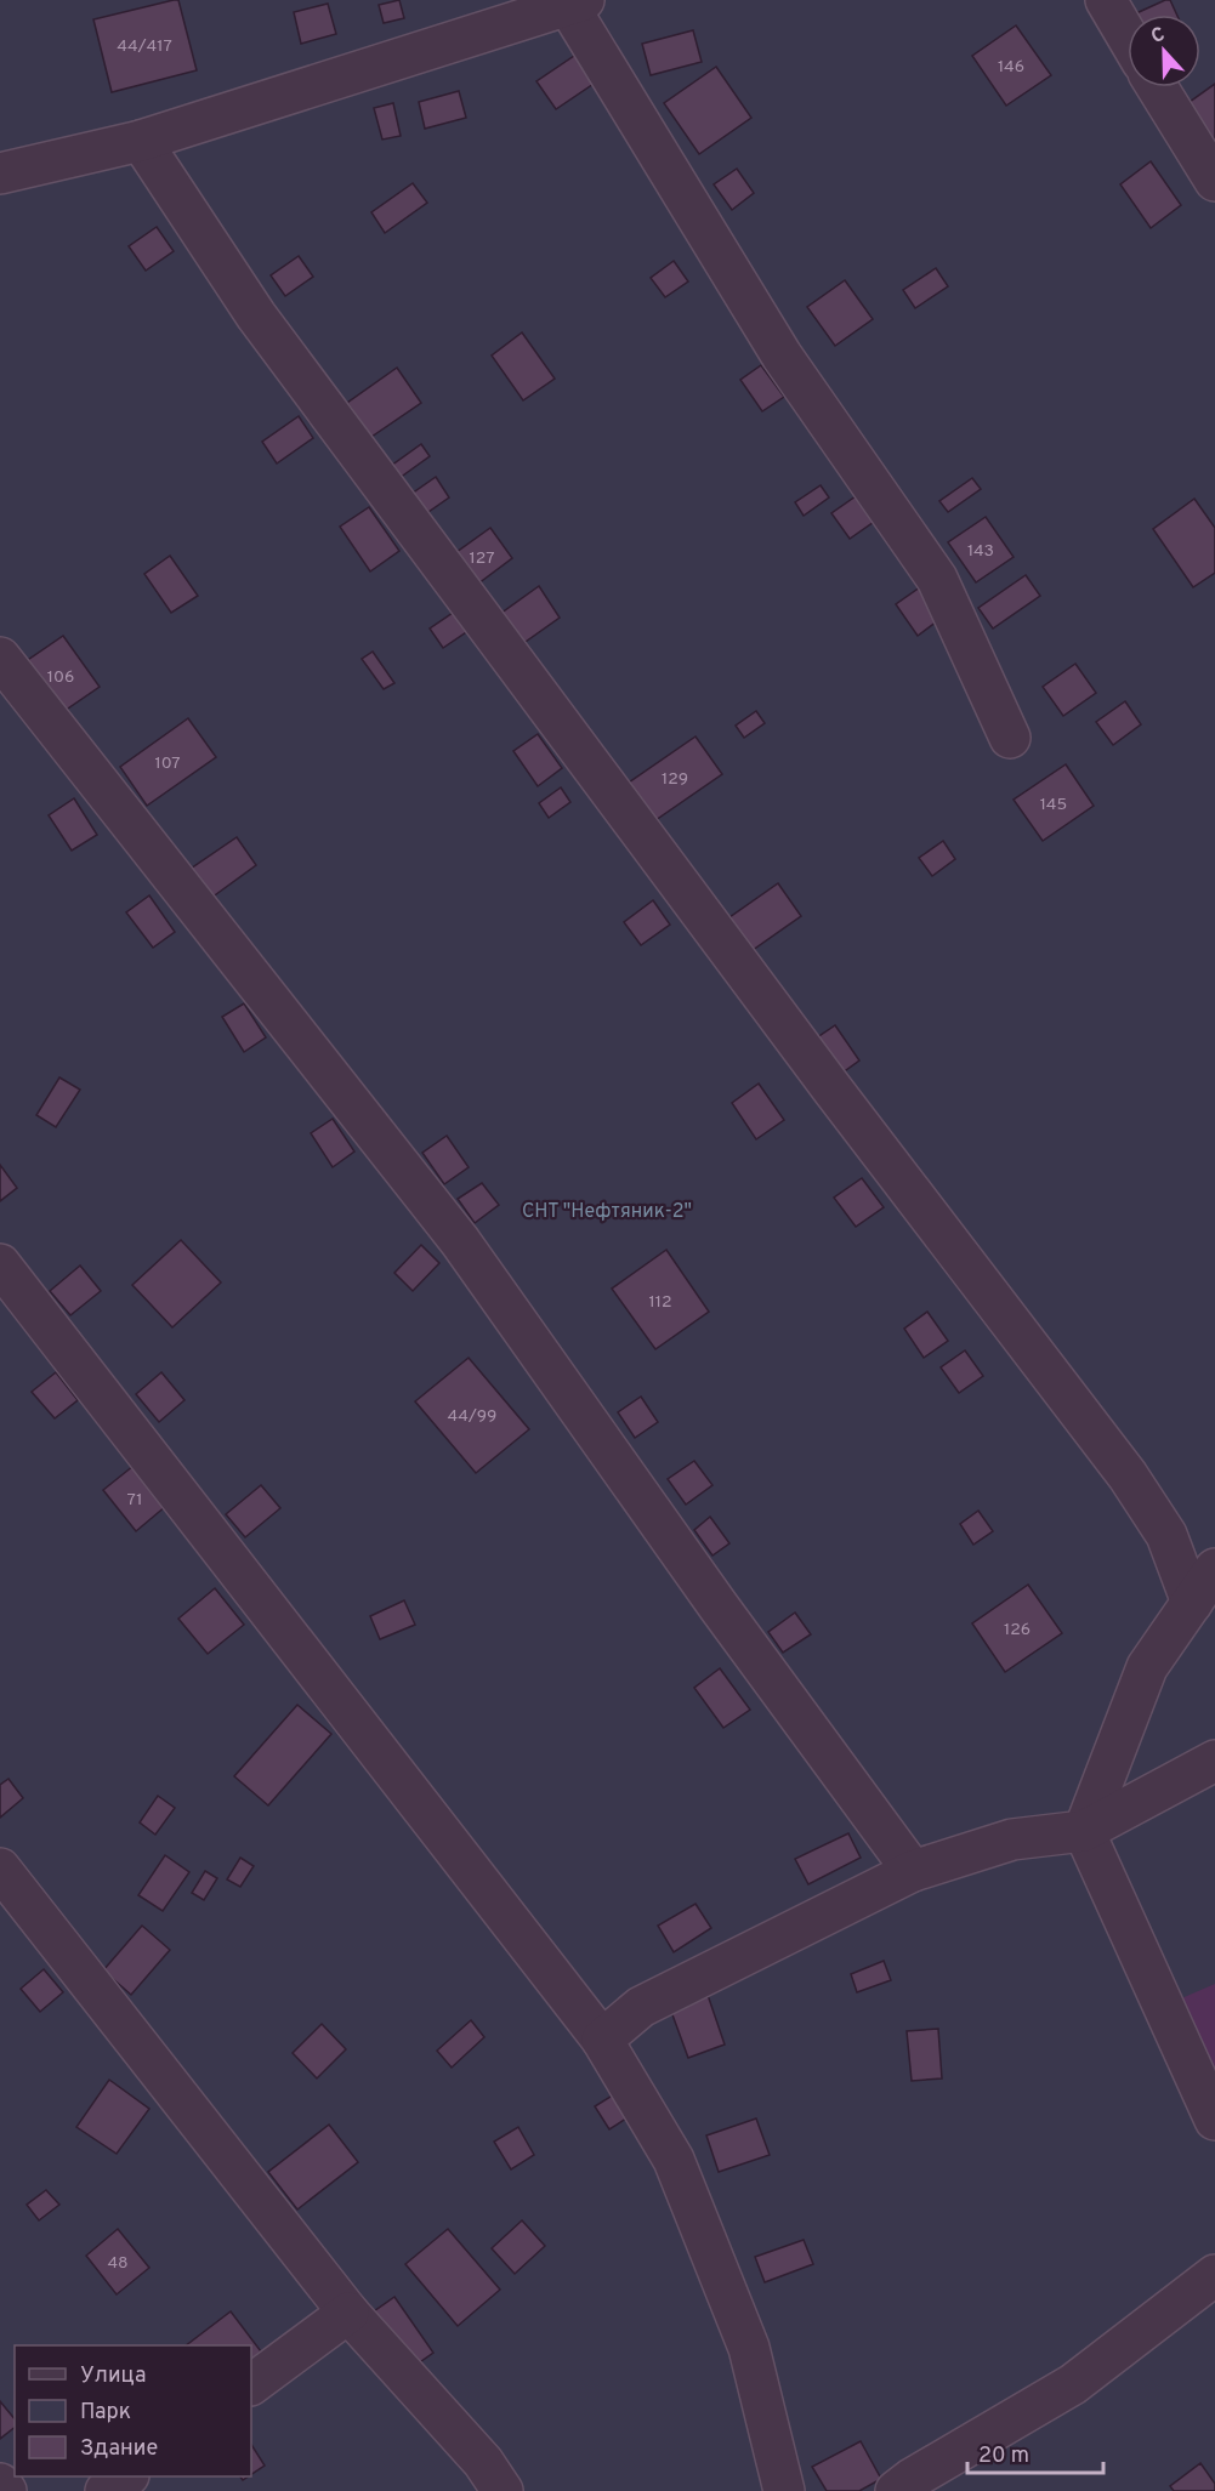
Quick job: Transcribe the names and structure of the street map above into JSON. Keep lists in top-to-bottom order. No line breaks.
{"parks":["СНТ \"Нефтяник-2\""],"house_numbers":["44/417","146","143","127","106","107","129","145","112","44/99","71","126","48"],"legend":["Улица","Парк","Здание"],"scale_bar":"20 m","north":"top"}
